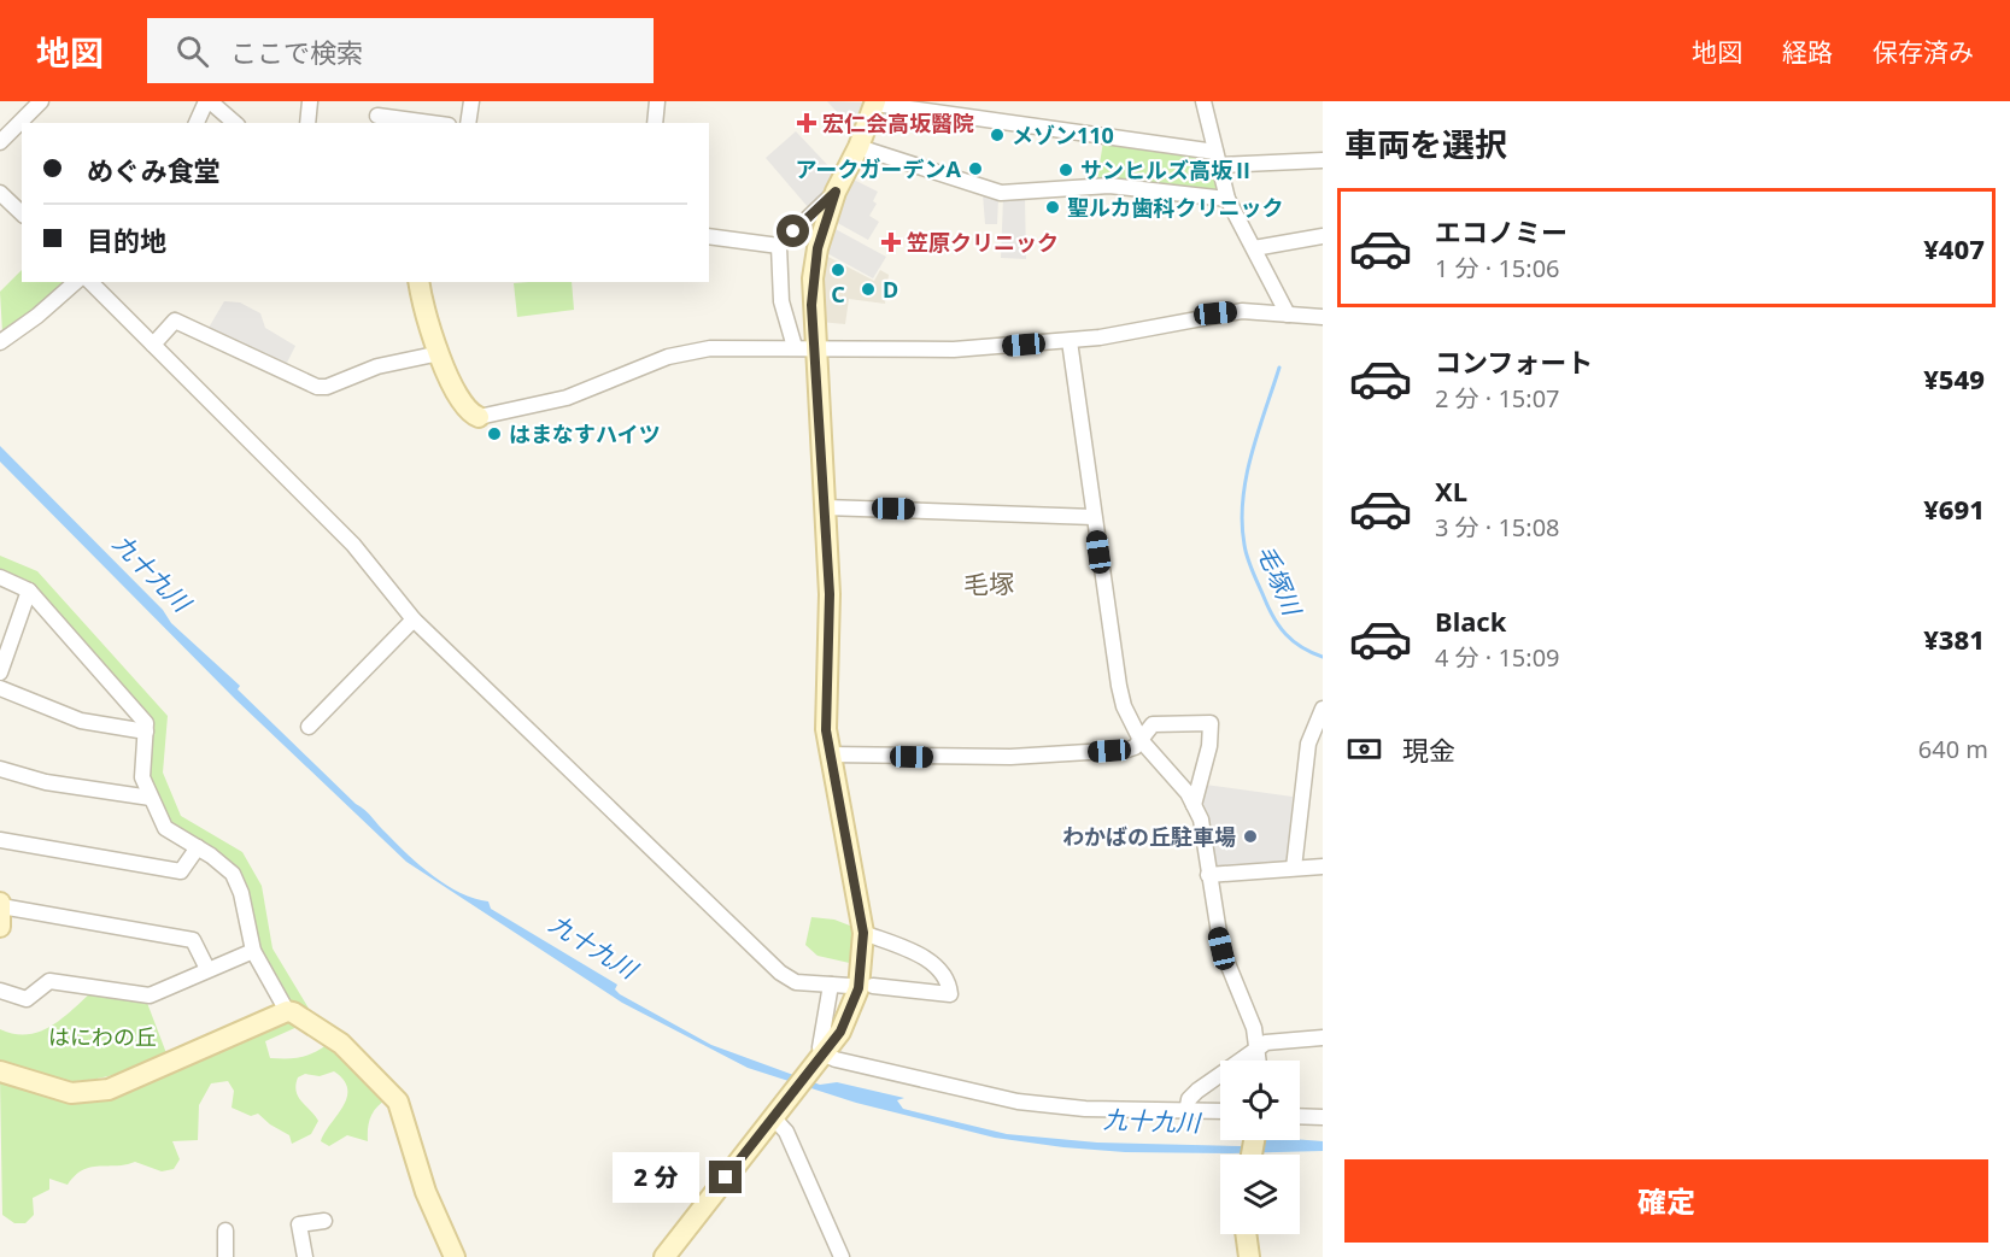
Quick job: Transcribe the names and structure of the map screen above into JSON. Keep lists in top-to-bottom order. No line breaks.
{"districts":["毛塚"],"water":["九十九川","毛塚川"],"parks":["はにわの丘"],"places":{"health":["宏仁会高坂醫院","笠原クリニック"],"other":["メゾン110","アークガーデンA","サンヒルズ高坂Ⅱ","聖ルカ歯科クリニック","C","D","はまなすハイツ","わかばの丘駐車場"]},"page":{"header":"地図","search":"ここで検索","nav":["地図","経路","保存済み"],"heading":"車両を選択","banner":["めぐみ食堂","目的地"],"list":[{"name":"エコノミー","note":"1 分 · 15:06","value":"¥407"},{"name":"コンフォート","note":"2 分 · 15:07","value":"¥549"},{"name":"XL","note":"3 分 · 15:08","value":"¥691"},{"name":"Black","note":"4 分 · 15:09","value":"¥381"}],"pay":["現金","640 m"],"buttons":"確定","bubble":"2 分"}}
